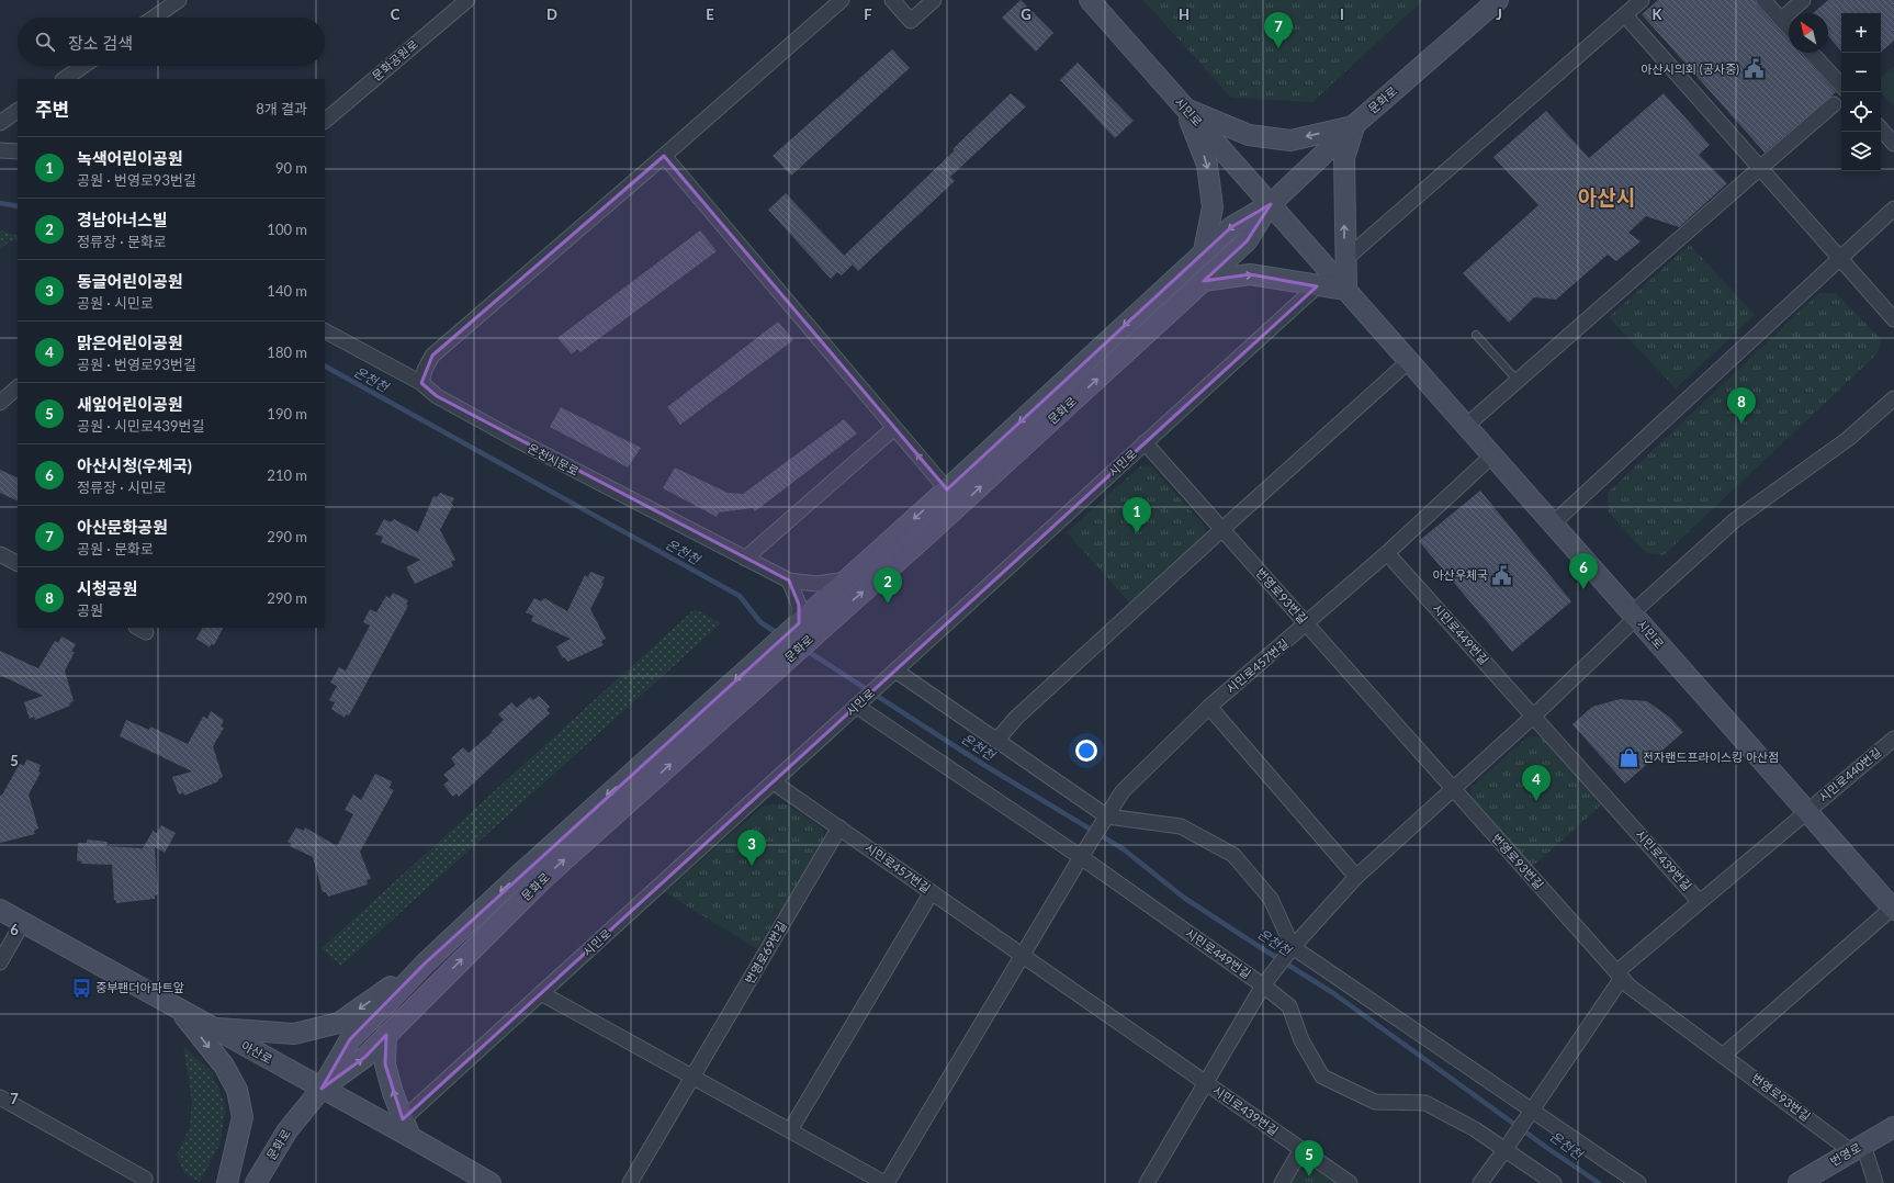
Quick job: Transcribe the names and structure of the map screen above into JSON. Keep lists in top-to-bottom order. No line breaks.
{"streets":{"main road":["문화로","시민로","아산로","번영로"],"street":["문화공원로","온천시문로","번영로93번길","시민로449번길","시민로457번길","시민로440번길","시민로439번길","번영로69번길"]},"crossings":[["문화로","시민로"],["문화로","온천시문로"],["문화로","아산로"],["시민로","번영로93번길"],["시민로","시민로457번길"],["시민로","시민로440번길"],["시민로","시민로439번길"],["시민로","아산로"],["번영로93번길","시민로457번길"],["번영로93번길","번영로"],["시민로449번길","시민로457번길"],["시민로449번길","시민로439번길"],["시민로457번길","번영로69번길"],["시민로440번길","시민로439번길"]],"districts":["아산시"],"water":["온천천"],"places":{"public building":["아산시의회 (공사중)","아산우체국"],"shop":["전자랜드프라이스킹 아산점"],"bus stop":["중부팬더아파트앞"]},"north":"top left","page":{"pins":["7","8","1","6","2","4","3","5"],"map_buttons":["+","−"],"search":"장소 검색","heading":["주변","8개 결과"],"list":[{"mark":"1","name":"녹색어린이공원","note":"공원 · 번영로93번길","value":"90 m"},{"mark":"2","name":"경남아너스빌","note":"정류장 · 문화로","value":"100 m"},{"mark":"3","name":"동글어린이공원","note":"공원 · 시민로","value":"140 m"},{"mark":"4","name":"맑은어린이공원","note":"공원 · 번영로93번길","value":"180 m"},{"mark":"5","name":"새잎어린이공원","note":"공원 · 시민로439번길","value":"190 m"},{"mark":"6","name":"아산시청(우체국)","note":"정류장 · 시민로","value":"210 m"},{"mark":"7","name":"아산문화공원","note":"공원 · 문화로","value":"290 m"},{"mark":"8","name":"시청공원","note":"공원","value":"290 m"}]},"grid":{"columns":["C","D","E","F","G","H","I","J","K"],"rows":["5","6","7"]}}
